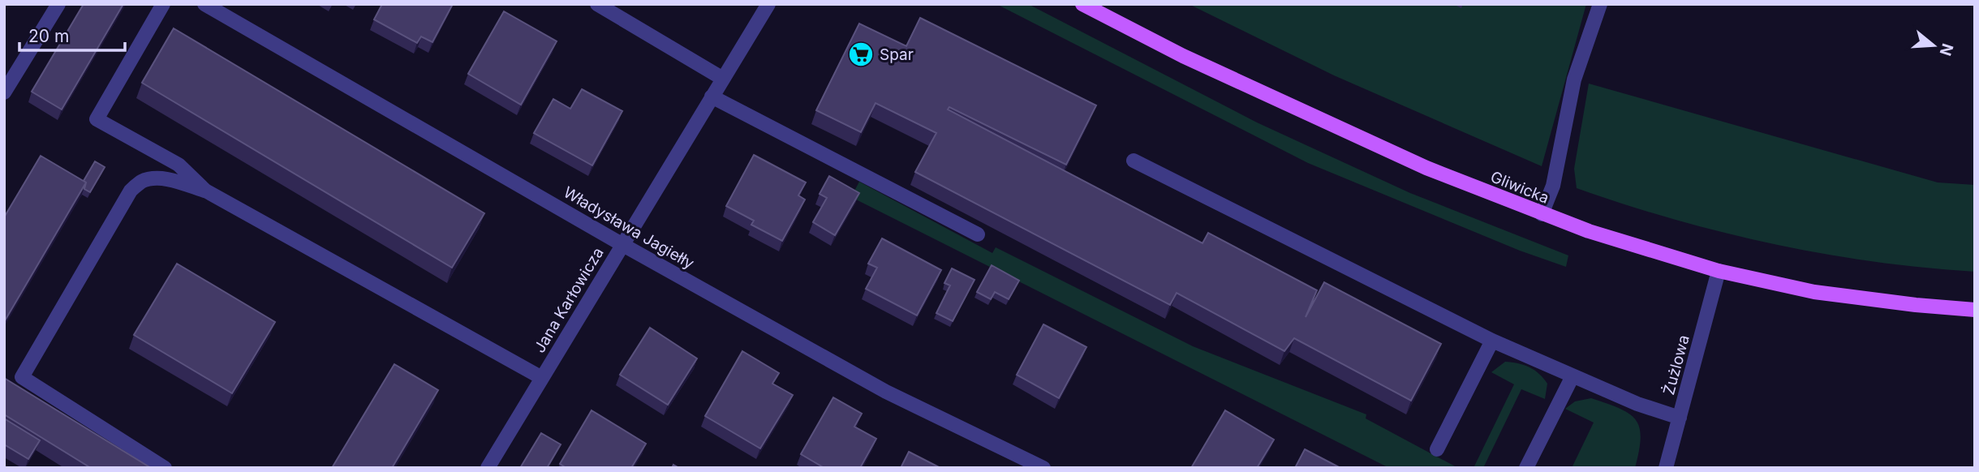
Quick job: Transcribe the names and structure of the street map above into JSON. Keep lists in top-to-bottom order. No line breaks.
{"streets":{"main road":["Gliwicka"],"street":["Władysława Jagiełły","Jana Karłowicza","Żużlowa"]},"crossings":[["Gliwicka","Żużlowa"],["Władysława Jagiełły","Jana Karłowicza"]],"places":{"supermarket":["Spar"]},"scale_bar":"20 m","north":"right"}
